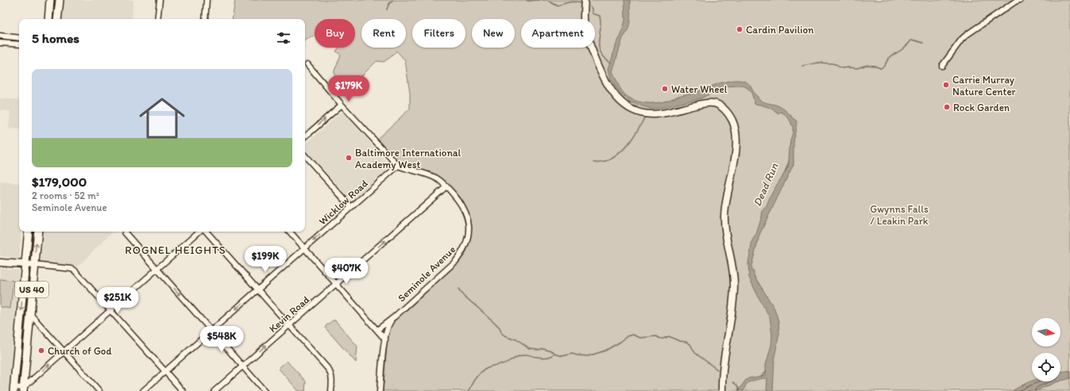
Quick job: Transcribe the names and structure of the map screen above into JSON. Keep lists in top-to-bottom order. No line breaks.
{"streets":{"main road":["US 40"],"street":["Wicklow Road","Seminole Avenue","Kevin Road"]},"crossings":[["Wicklow Road","Seminole Avenue"],["Seminole Avenue","Kevin Road"]],"one_way":["Wicklow Road","Kevin Road"],"districts":["ROGNEL HEIGHTS"],"water":["Dead Run"],"parks":["Gwynns Falls / Leakin Park"],"places":["Cardin Pavilion","Carrie Murray Nature Center","Water Wheel","Rock Garden","Baltimore International Academy West","Church of God"],"north":"right","page":{"chip":["Buy","Rent","Filters","New","Apartment"],"heading":"5 homes","list":[{"name":"$179,000","note":"2 rooms · 52 m² · Seminole Avenue"}],"price":["$179K","$199K","$407K","$251K","$548K"]}}
